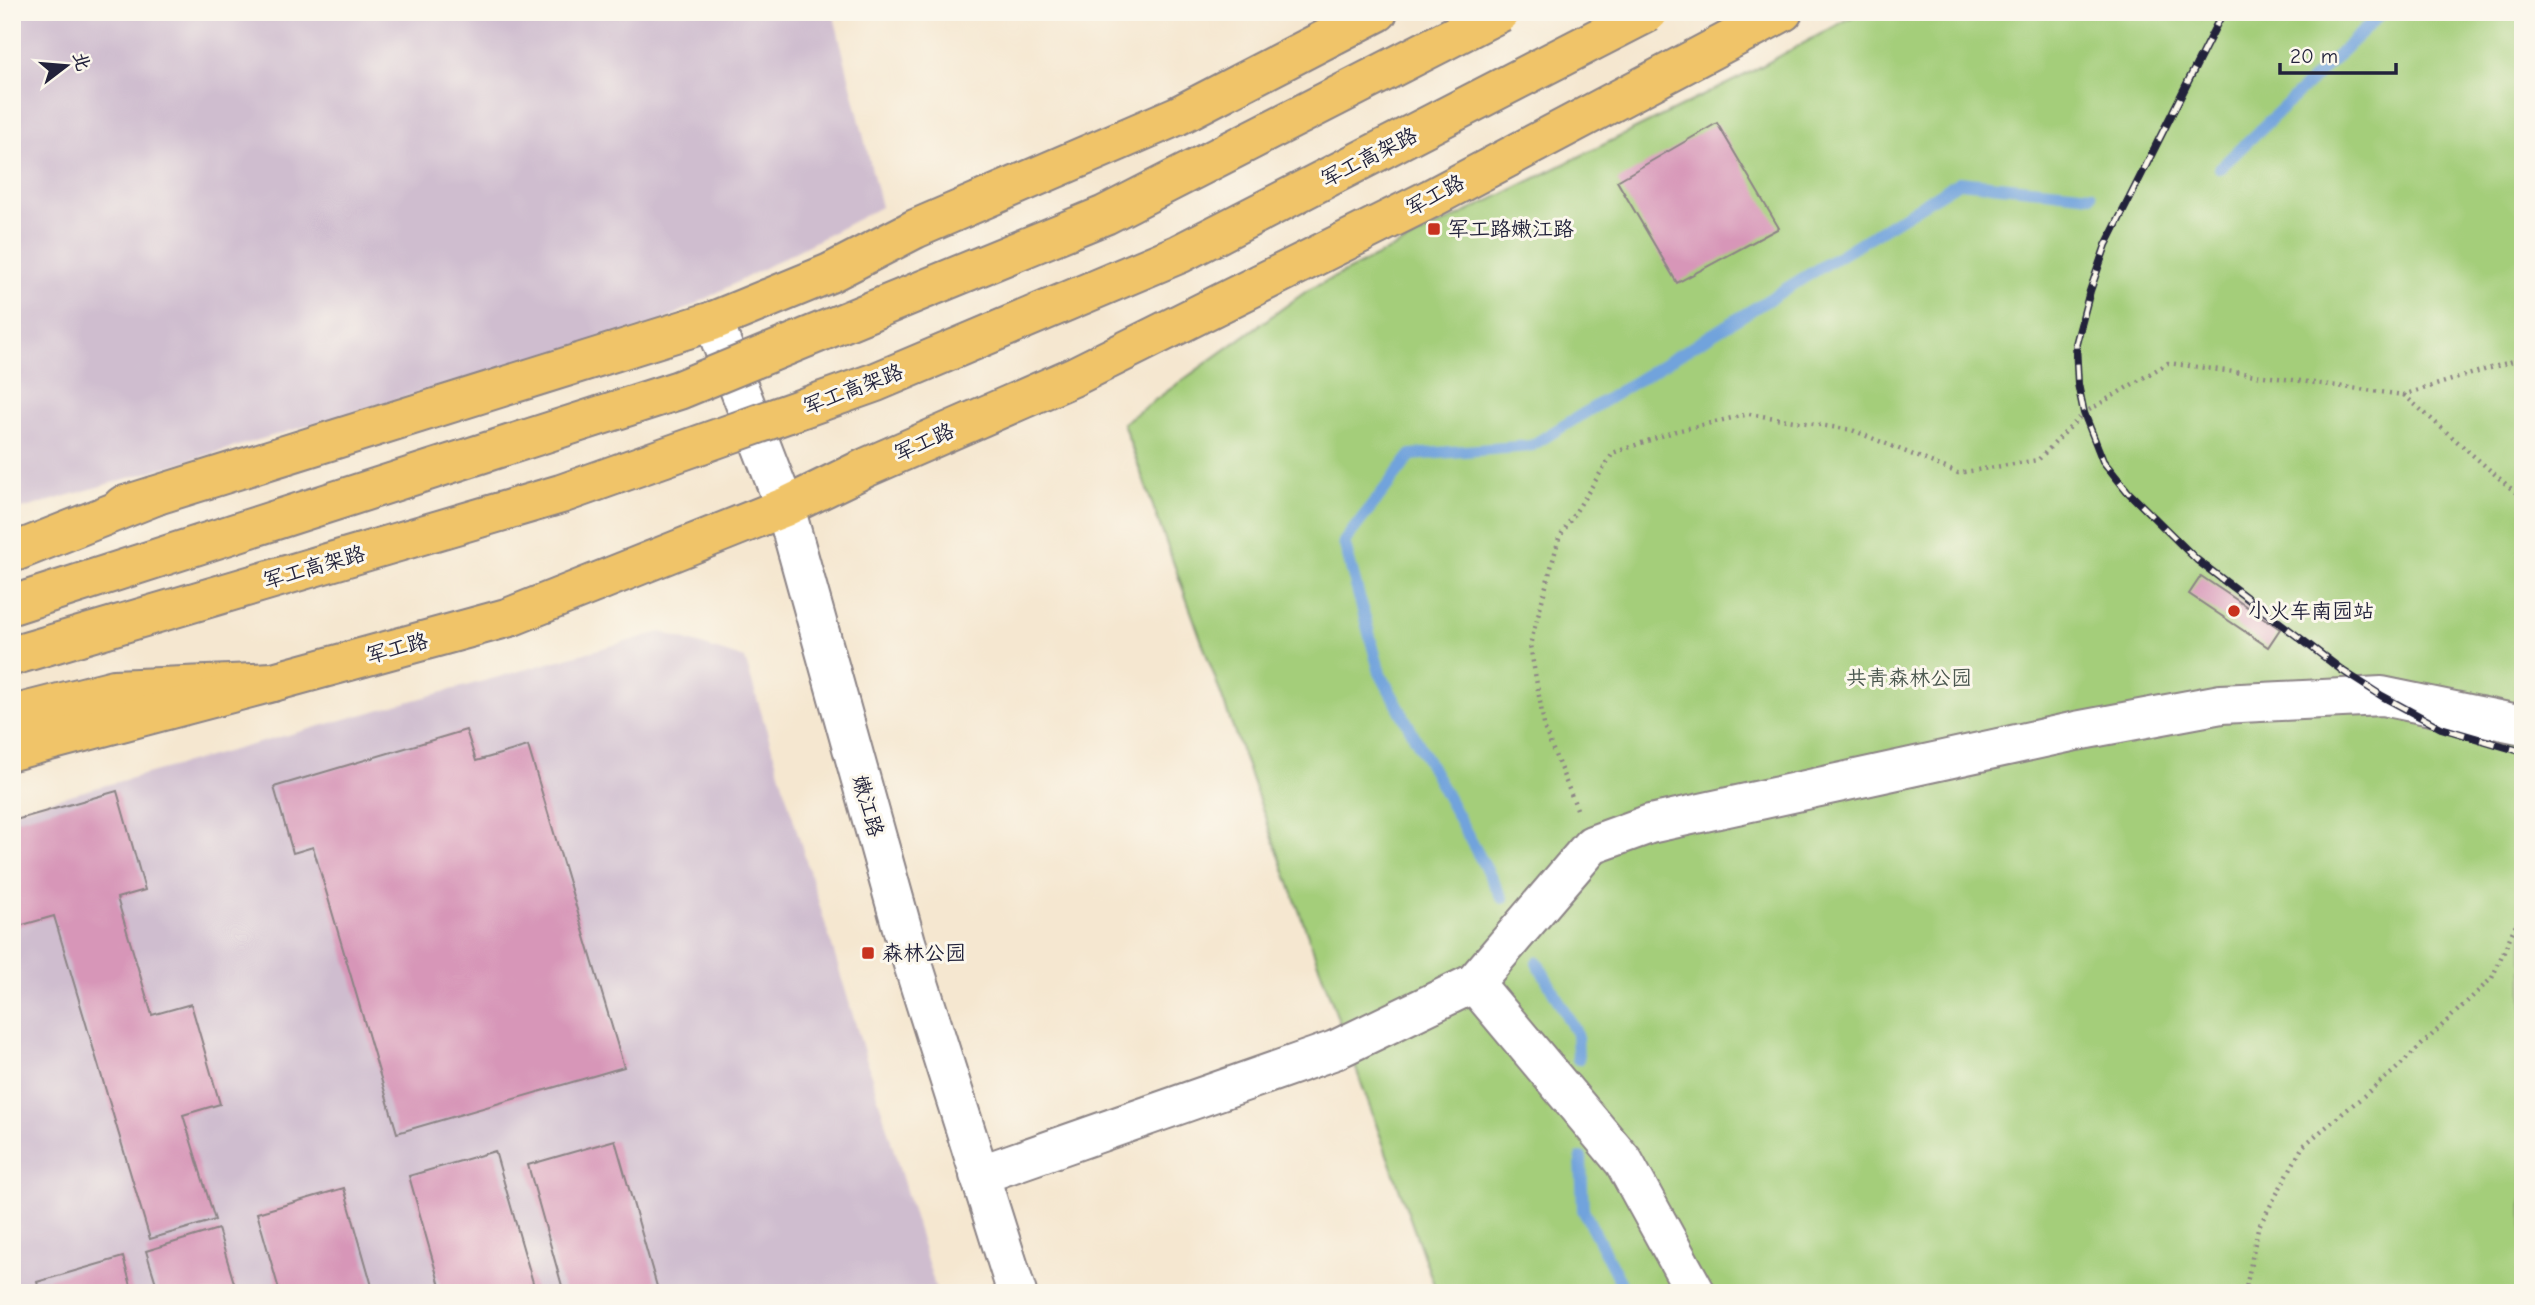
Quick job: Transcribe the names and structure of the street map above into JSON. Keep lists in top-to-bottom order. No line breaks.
{"streets":{"main road":["军工高架路","军工路"],"street":["嫩江路"]},"crossings":[["军工路","嫩江路"]],"parks":["共青森林公园"],"places":{"transit":["军工路嫩江路","森林公园"],"other":["小火车南园站"]},"scale_bar":"20 m","north":"right"}
